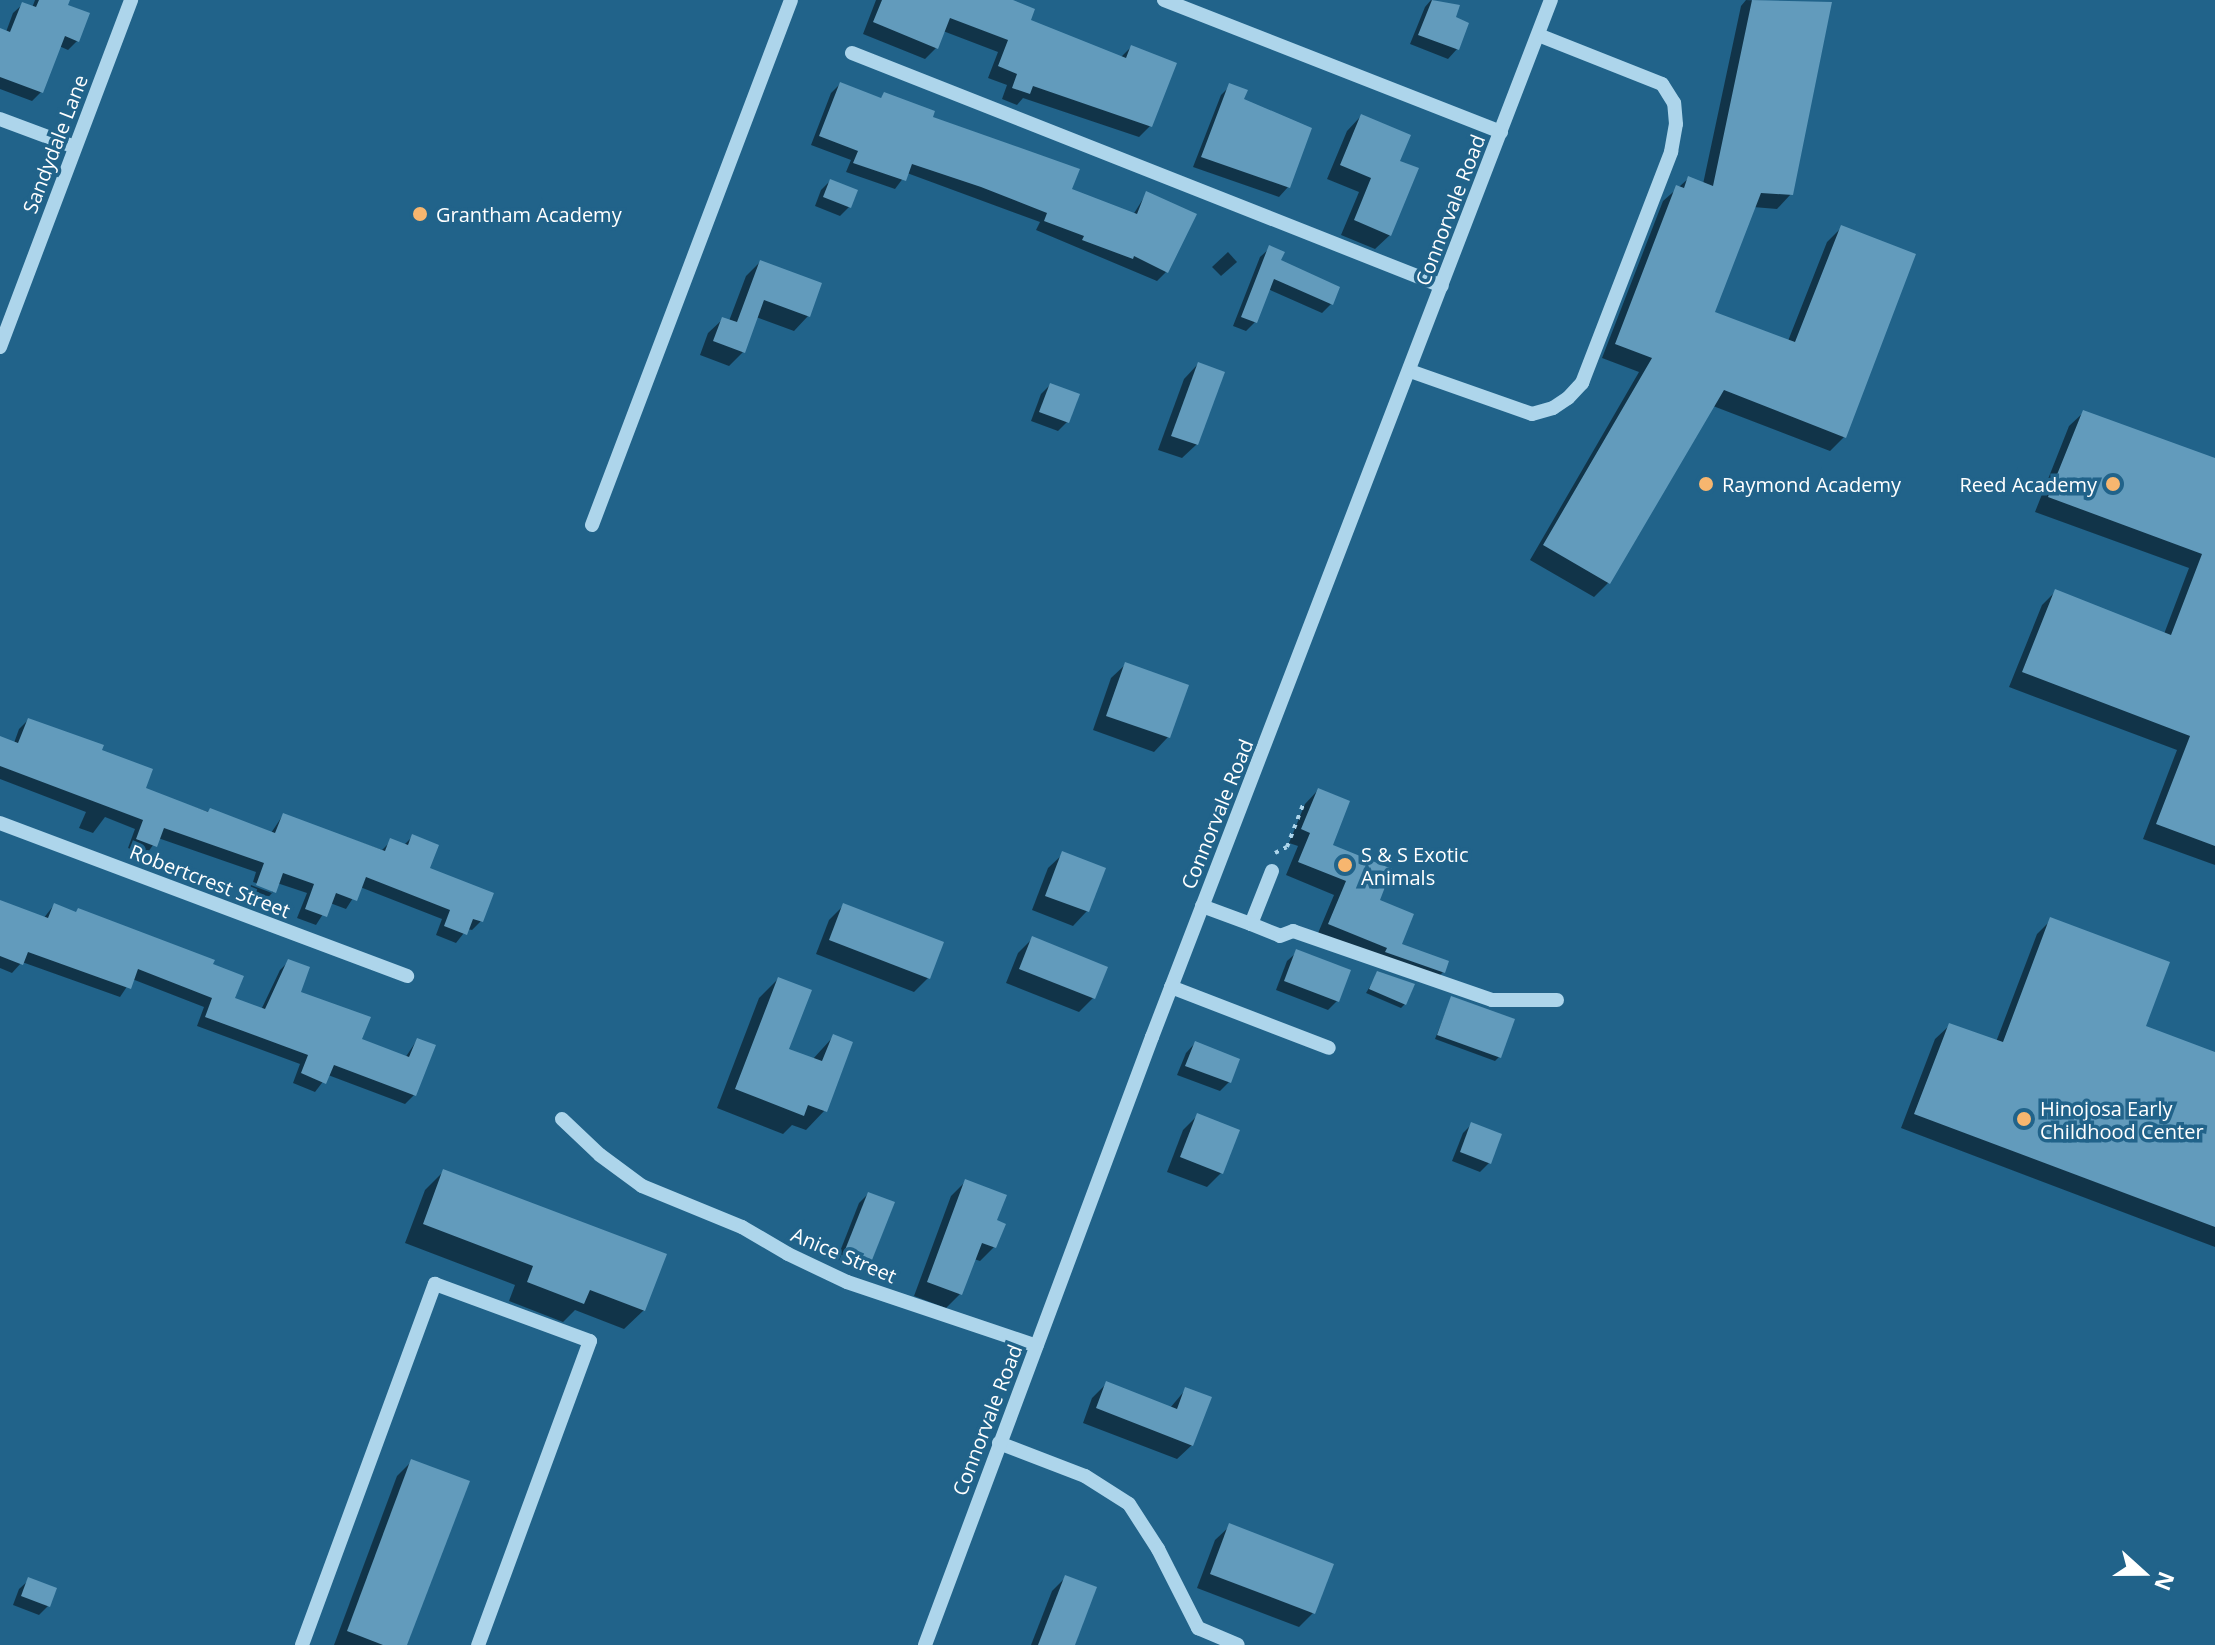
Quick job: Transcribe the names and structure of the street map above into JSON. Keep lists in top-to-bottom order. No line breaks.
{"streets":{"street":["Sandydale Lane","Connorvale Road","Robertcrest Street","Anice Street"]},"crossings":[["Connorvale Road","Anice Street"]],"places":["Grantham Academy","Raymond Academy","Reed Academy","S & S Exotic Animals","Hinojosa Early Childhood Center"],"north":"right"}
